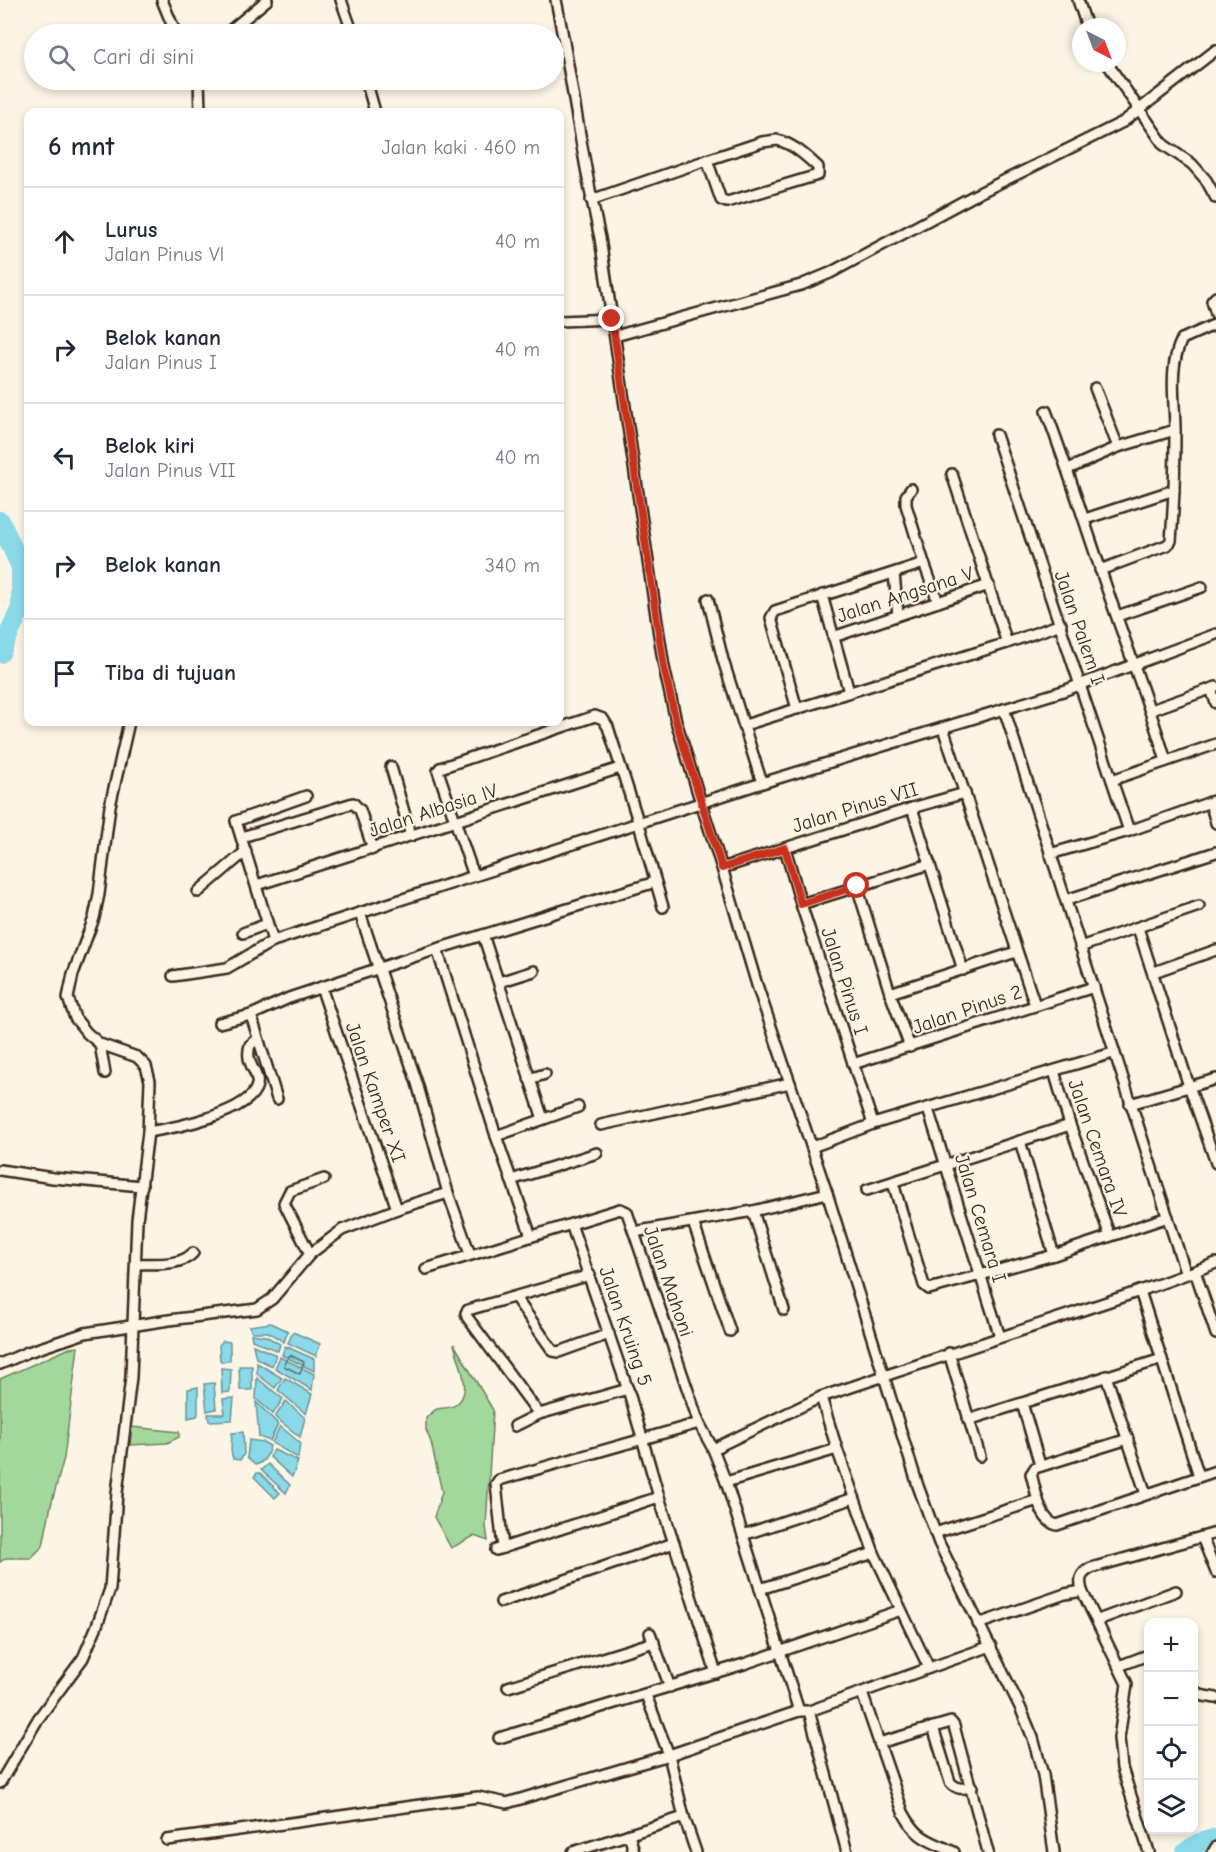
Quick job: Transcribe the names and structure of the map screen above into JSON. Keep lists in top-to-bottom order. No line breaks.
{"streets":{"street":["Jalan Angsana V","Jalan Palem I","Jalan Pinus VII","Jalan Albasia lV","Jalan Pinus I","Jalan Pinus 2","Jalan Kamper XI","Jalan Cemara IV","Jalan Cemara I","Jalan Mahoni","Jalan Kruing 5"]},"crossings":[["Jalan Pinus VII","Jalan Pinus I"],["Jalan Pinus I","Jalan Pinus 2"],["Jalan Mahoni","Jalan Kruing 5"]],"north":"bottom right","page":{"search":"Cari di sini","heading":["6 mnt","Jalan kaki · 460 m"],"list":[["Lurus","Jalan Pinus Vl","40 m"],["Belok kanan","Jalan Pinus I","40 m"],["Belok kiri","Jalan Pinus VII","40 m"],["Belok kanan","340 m"],"Tiba di tujuan"],"map_buttons":["+","−"]}}
